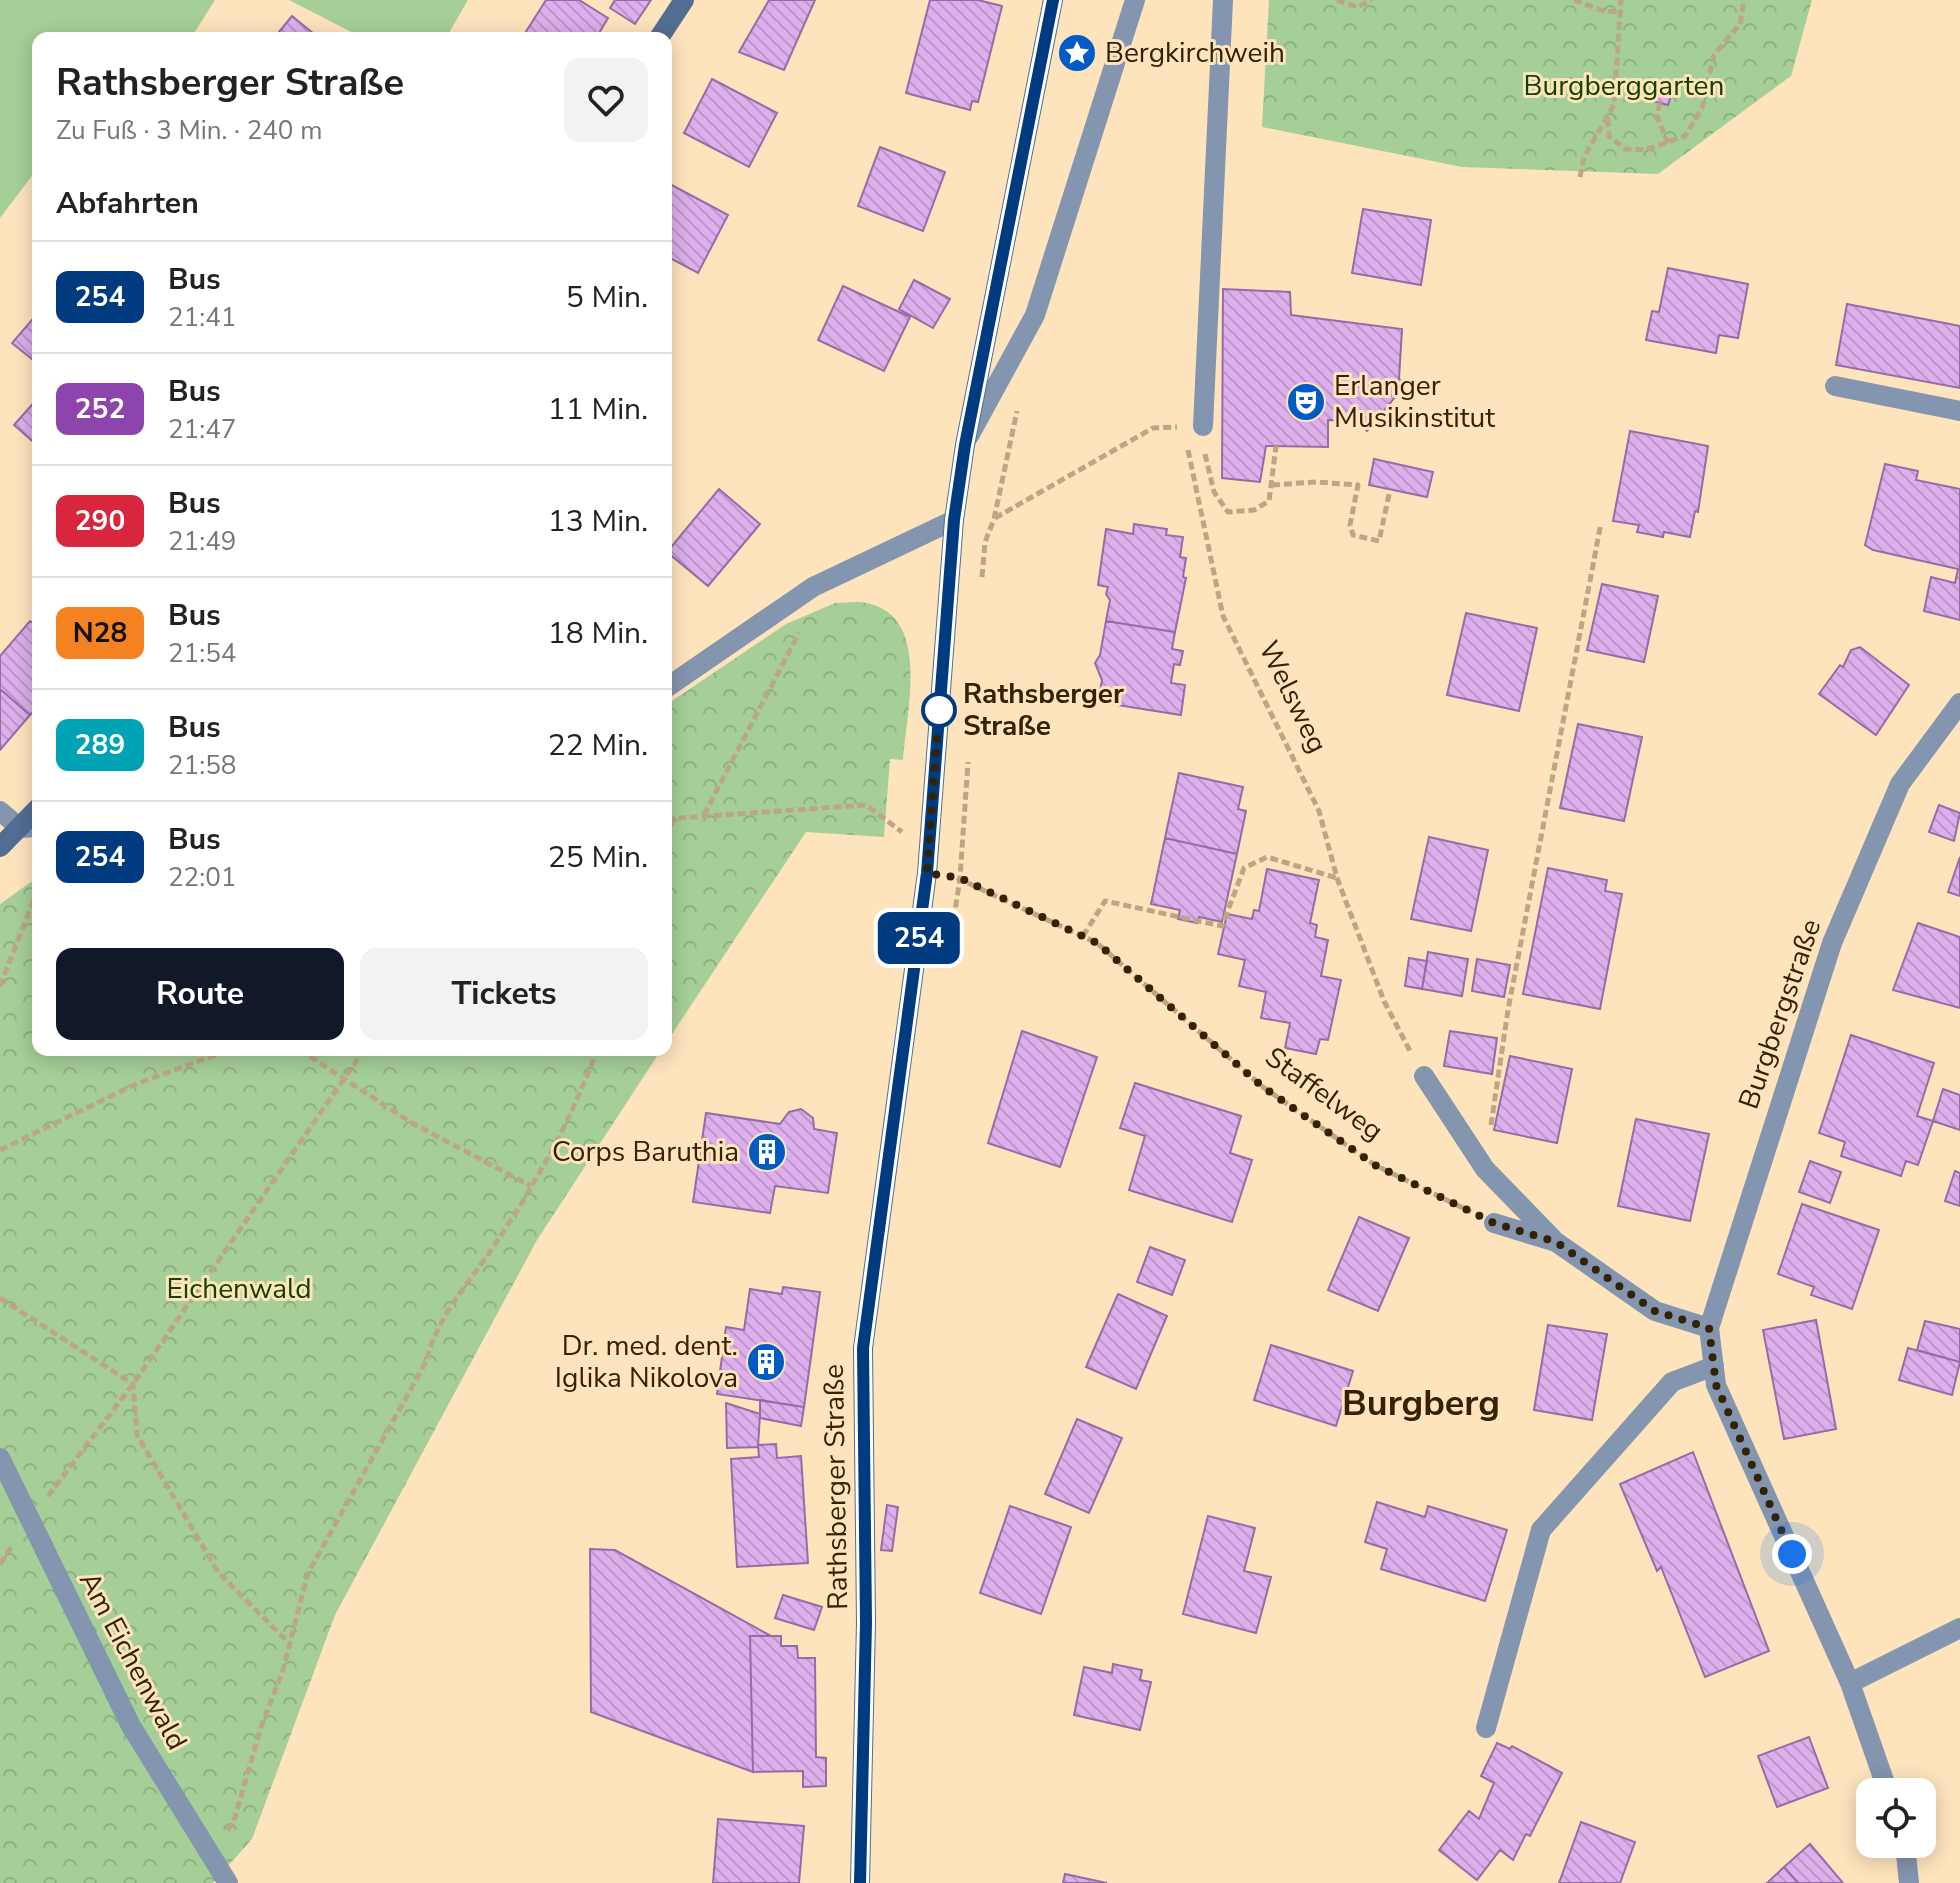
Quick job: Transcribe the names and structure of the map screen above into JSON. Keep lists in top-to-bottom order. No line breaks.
{"streets":{"street":["Burgbergstraße","Rathsberger Straße","Am Eichenwald"],"path":["Welsweg","Staffelweg"]},"crossings":[["Staffelweg","Rathsberger Straße"]],"districts":["Burgberg"],"parks":["Burgberggarten","Eichenwald"],"places":{"place":["Bergkirchweih"],"theatre":["Erlanger Musikinstitut"],"other":["Rathsberger Straße"],"building":["Corps Baruthia","Dr. med. dent. Iglika Nikolova"]},"lines":["bus line 254"],"page":{"on_map":"254","heading":[["Rathsberger Straße","Zu Fuß · 3 Min. · 240 m"],"Abfahrten"],"list":[{"mark":"254","name":"Bus","note":"21:41","value":"5 Min."},{"mark":"252","name":"Bus","note":"21:47","value":"11 Min."},{"mark":"290","name":"Bus","note":"21:49","value":"13 Min."},{"mark":"N28","name":"Bus","note":"21:54","value":"18 Min."},{"mark":"289","name":"Bus","note":"21:58","value":"22 Min."},{"mark":"254","name":"Bus","note":"22:01","value":"25 Min."}],"buttons":["Route","Tickets"]}}
